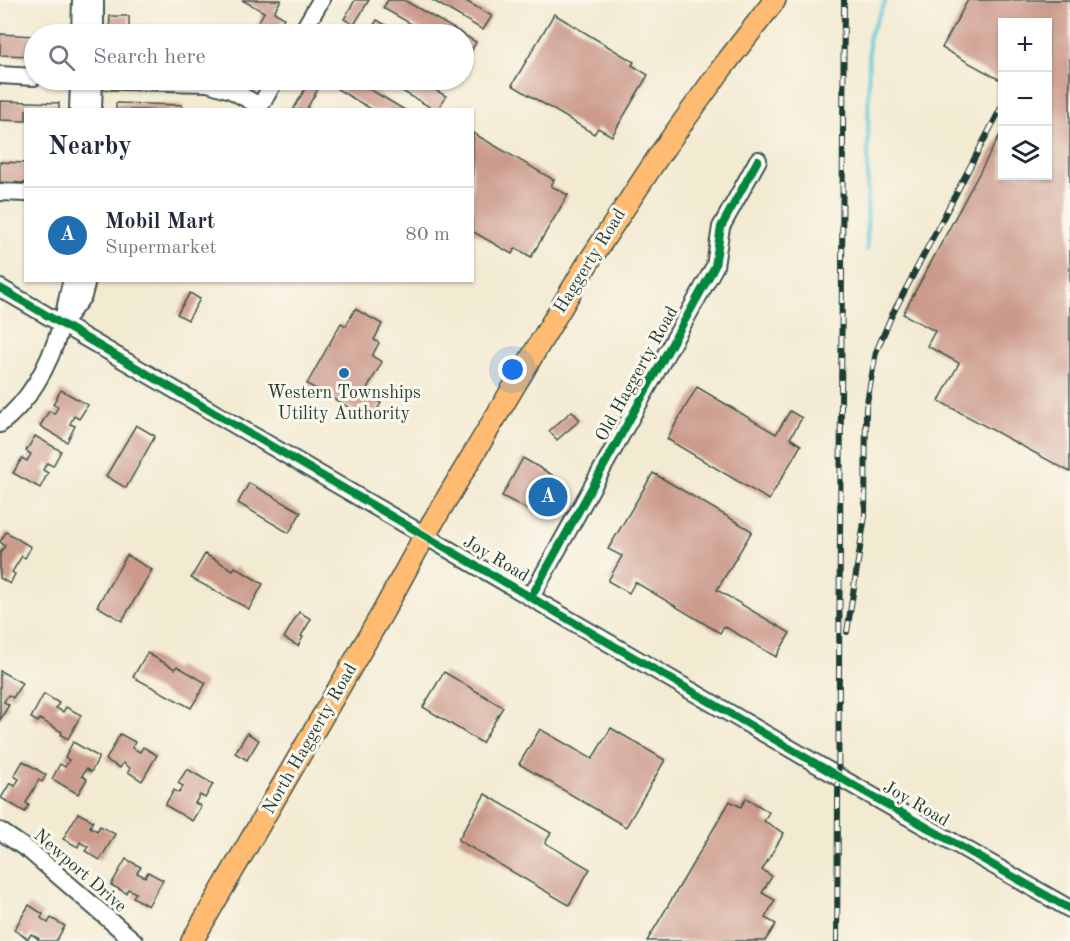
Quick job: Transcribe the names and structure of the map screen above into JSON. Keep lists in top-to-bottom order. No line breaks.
{"streets":{"main road":["Haggerty Road","North Haggerty Road"],"street":["Old Haggerty Road","Joy Road","Newport Drive"]},"crossings":[["Haggerty Road","Joy Road"],["Haggerty Road","North Haggerty Road"],["Old Haggerty Road","Joy Road"],["Joy Road","North Haggerty Road"]],"places":["Western Townships Utility Authority"],"page":{"map_buttons":["+","−"],"search":"Search here","heading":"Nearby","list":[{"mark":"A","name":"Mobil Mart","note":"Supermarket","value":"80 m"}],"pins":"A"}}
